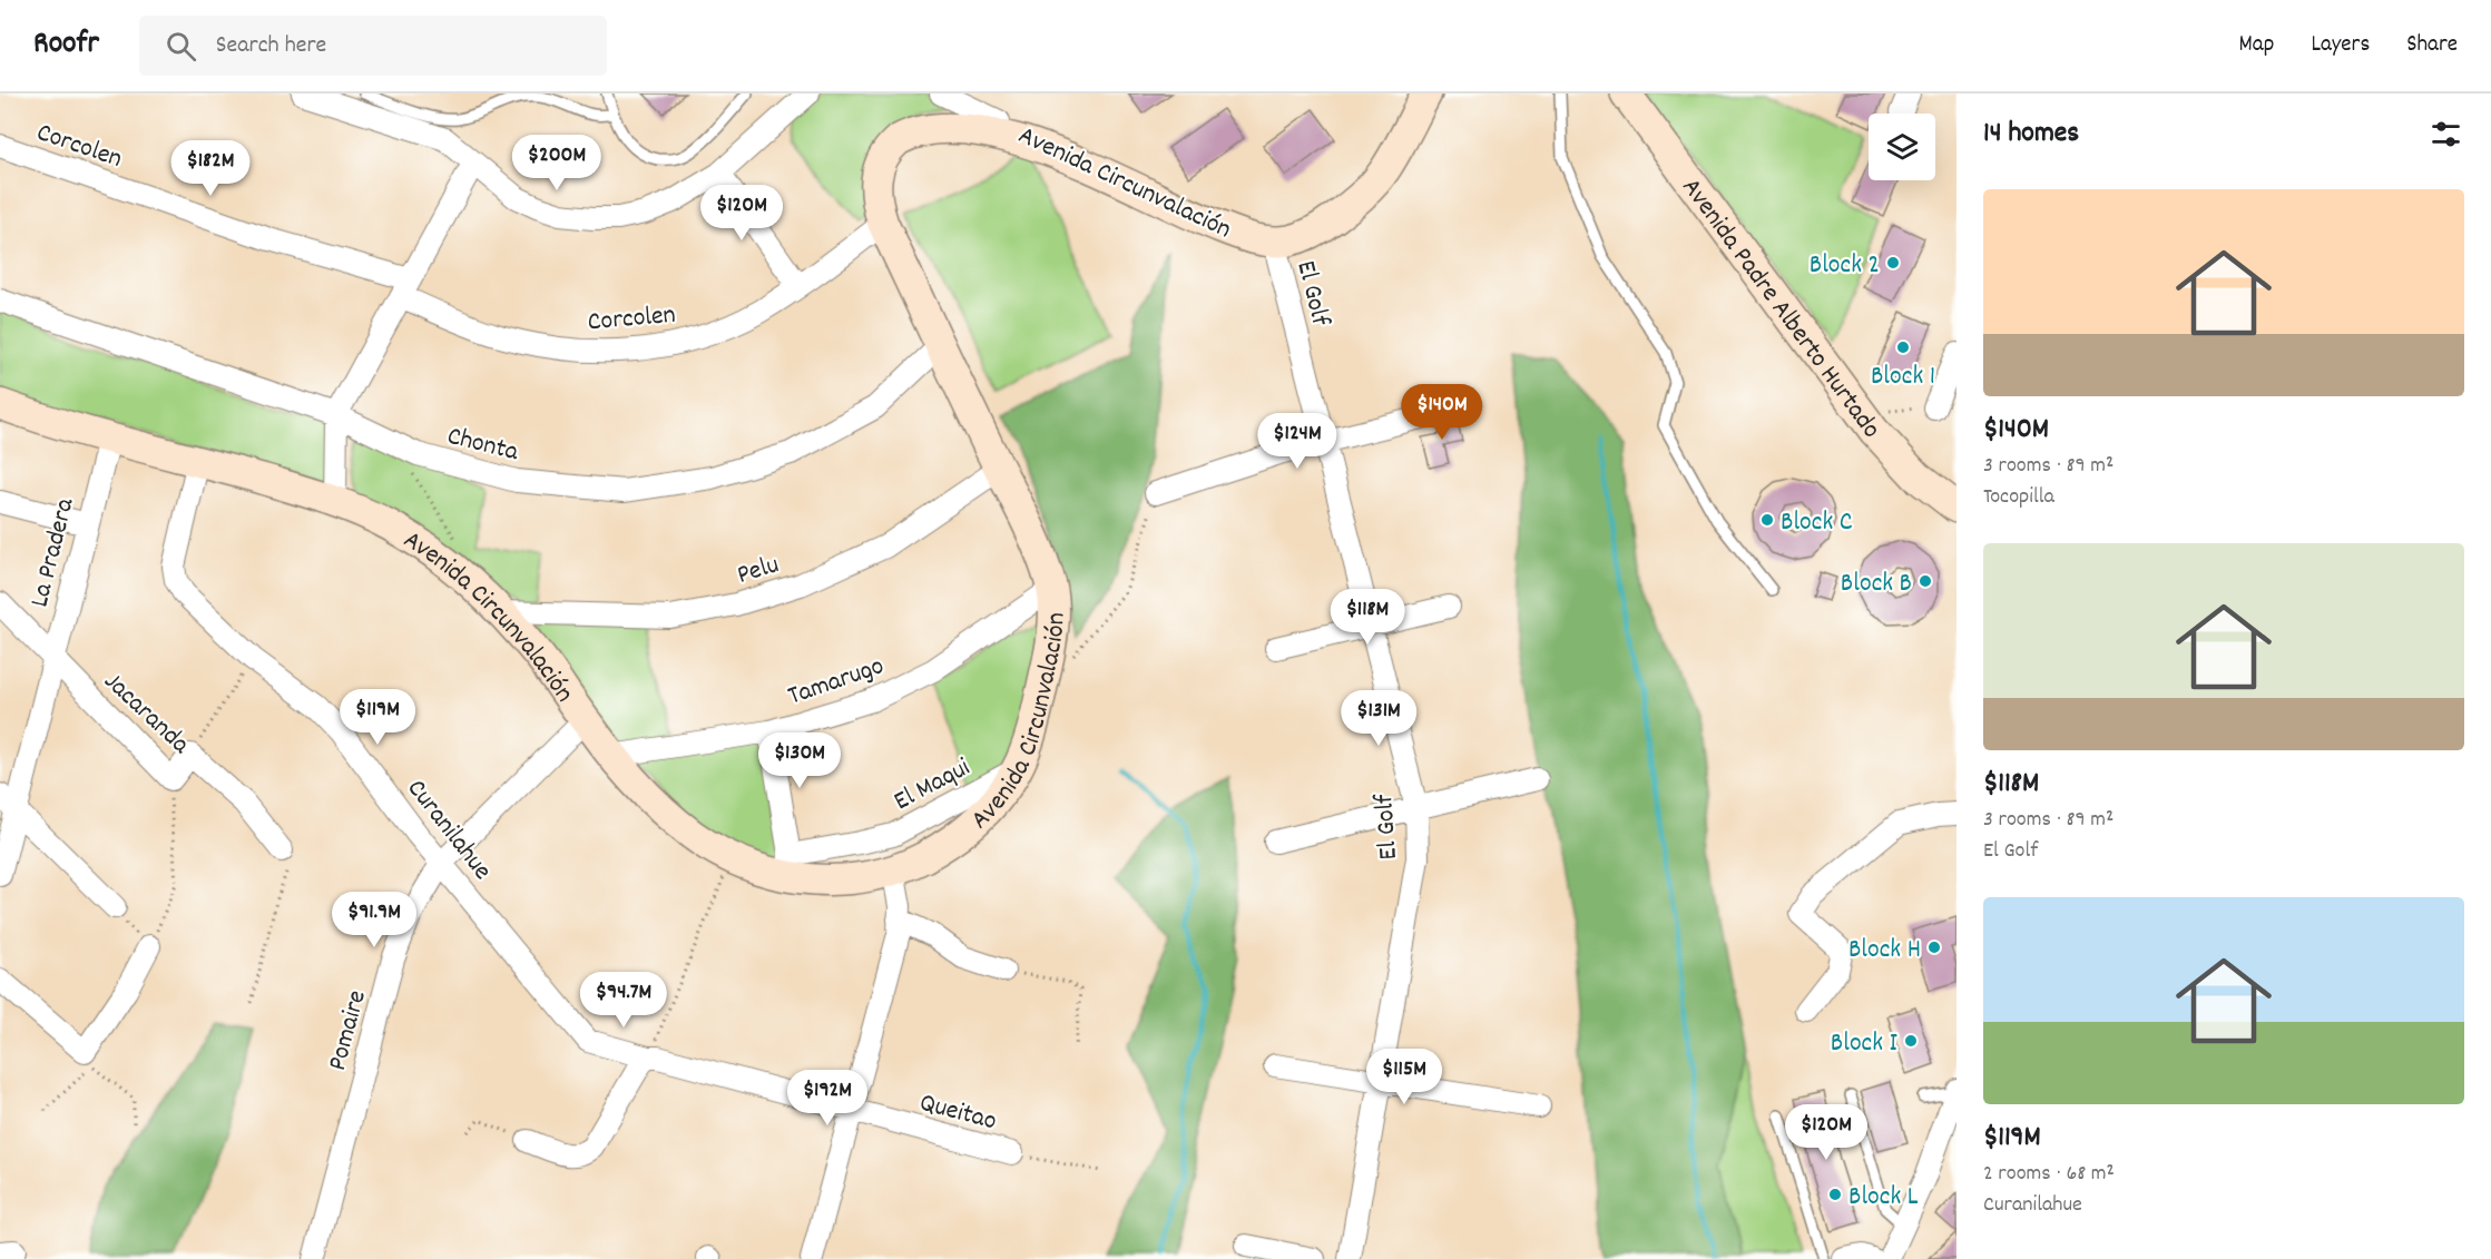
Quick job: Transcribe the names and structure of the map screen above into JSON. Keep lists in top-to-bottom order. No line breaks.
{"streets":{"street":["Corcolen","Avenida Circunvalación","El Golf","Avenida Padre Alberto Hurtado","Chonta","La Pradera","Pelu","Tamarugo","Jacaranda","El Maqui","Curanilahue","Pomaire","Queitao"]},"crossings":[["Corcolen","Avenida Circunvalación"],["Avenida Circunvalación","El Golf"],["Avenida Circunvalación","Chonta"],["Avenida Circunvalación","La Pradera"],["Avenida Circunvalación","Pelu"],["Avenida Circunvalación","Tamarugo"],["Avenida Circunvalación","El Maqui"],["Avenida Circunvalación","Curanilahue"],["Avenida Circunvalación","Pomaire"],["La Pradera","Jacaranda"],["Curanilahue","Pomaire"],["Curanilahue","Queitao"]],"places":["Block 2","Block 1","Block C","Block B","Block H","Block I","Block L"],"page":{"header":"Roofr","search":"Search here","nav":["Map","Layers","Share"],"heading":"14 homes","price":["$200M","$182M","$120M","$140M","$124M","$118M","$119M","$131M","$130M","$91.9M","$94.7M","$115M","$192M","$120M"],"list":[{"name":"$140M","note":"3 rooms · 89 m² · Tocopilla"},{"name":"$118M","note":"3 rooms · 89 m² · El Golf"},{"name":"$119M","note":"2 rooms · 68 m² · Curanilahue"}]}}
